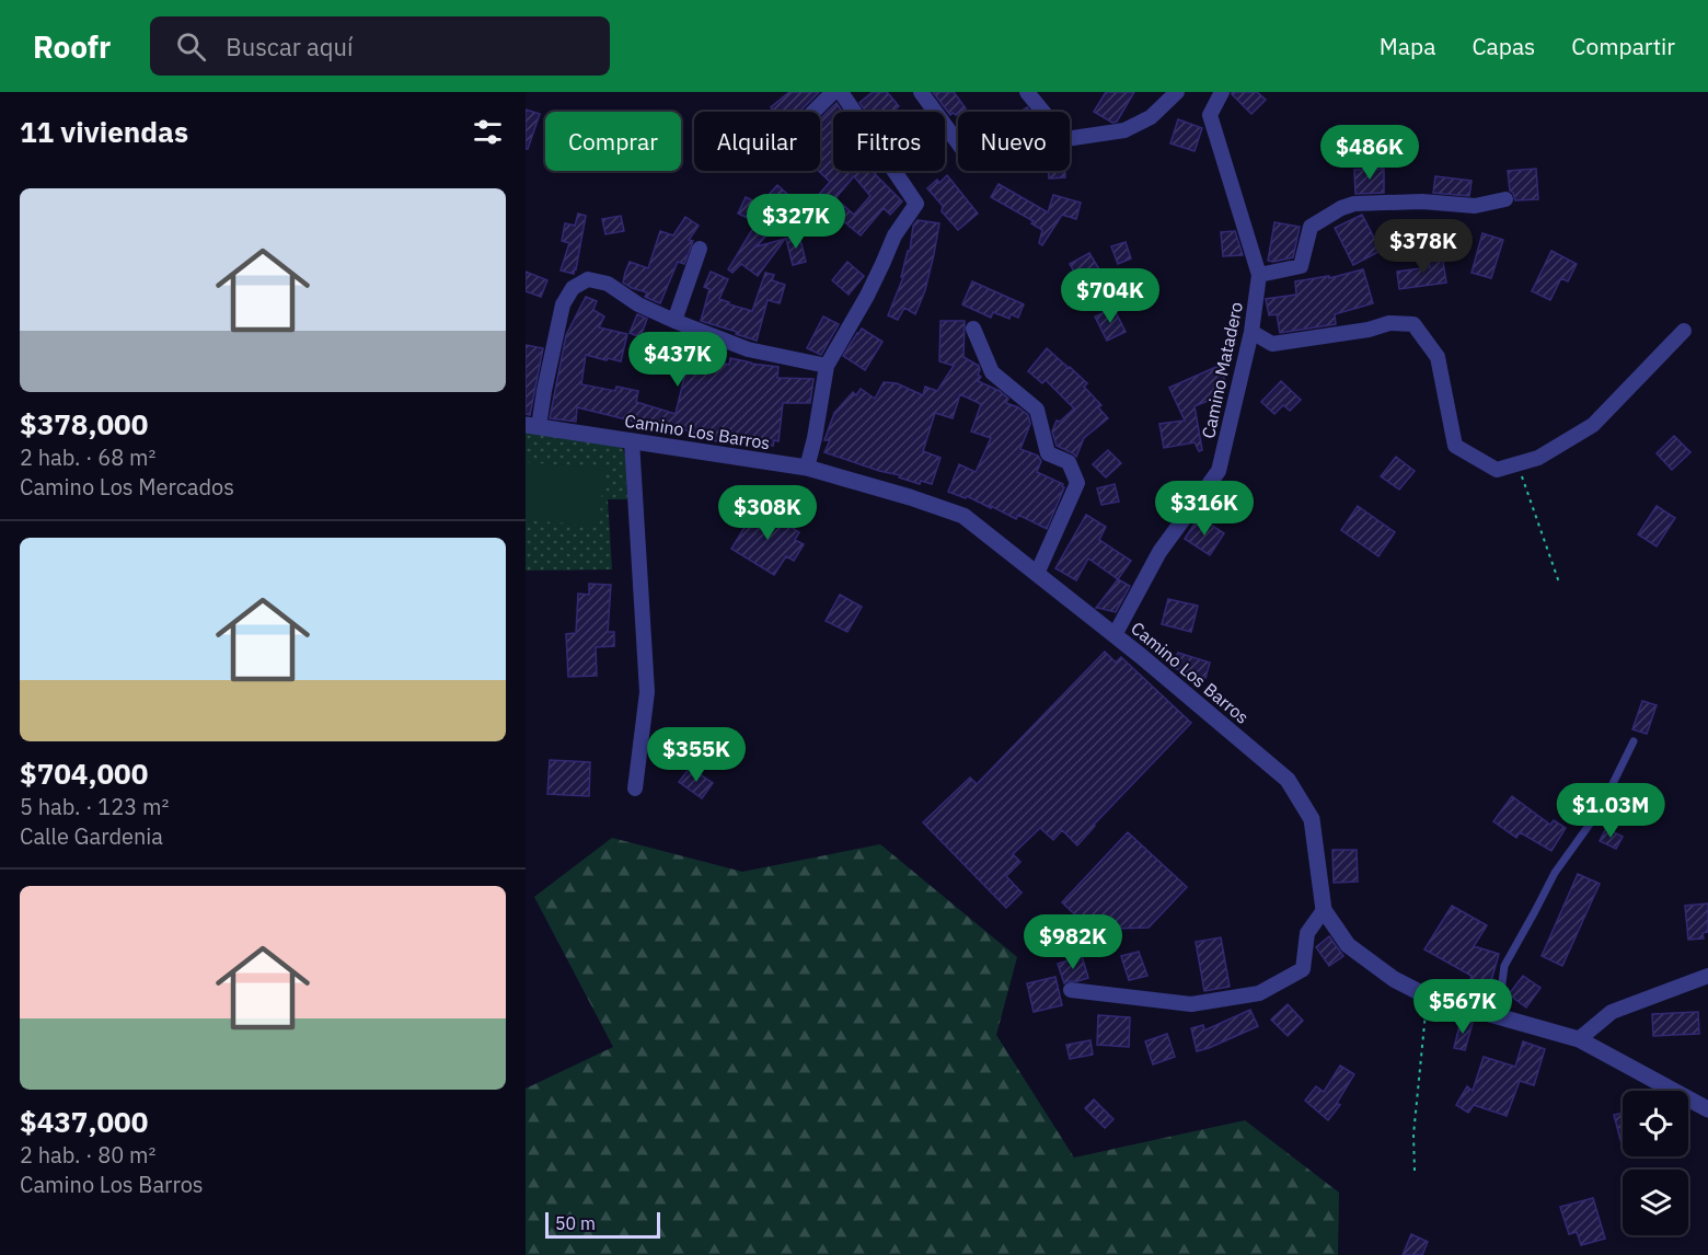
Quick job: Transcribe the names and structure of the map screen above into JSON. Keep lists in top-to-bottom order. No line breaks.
{"streets":{"street":["Camino Matadero","Camino Los Barros"]},"crossings":[["Camino Matadero","Camino Los Barros"]],"scale_bar":"50 m","page":{"header":"Roofr","search":"Buscar aquí","nav":["Mapa","Capas","Compartir"],"heading":"11 viviendas","chip":["Comprar","Alquilar","Filtros","Nuevo"],"price":["$486K","$327K","$378K","$704K","$437K","$316K","$308K","$355K","$1.03M","$982K","$567K"],"list":[{"name":"$378,000","note":"2 hab. · 68 m² · Camino Los Mercados"},{"name":"$704,000","note":"5 hab. · 123 m² · Calle Gardenia"},{"name":"$437,000","note":"2 hab. · 80 m² · Camino Los Barros"}],"scale":"50 m"}}
